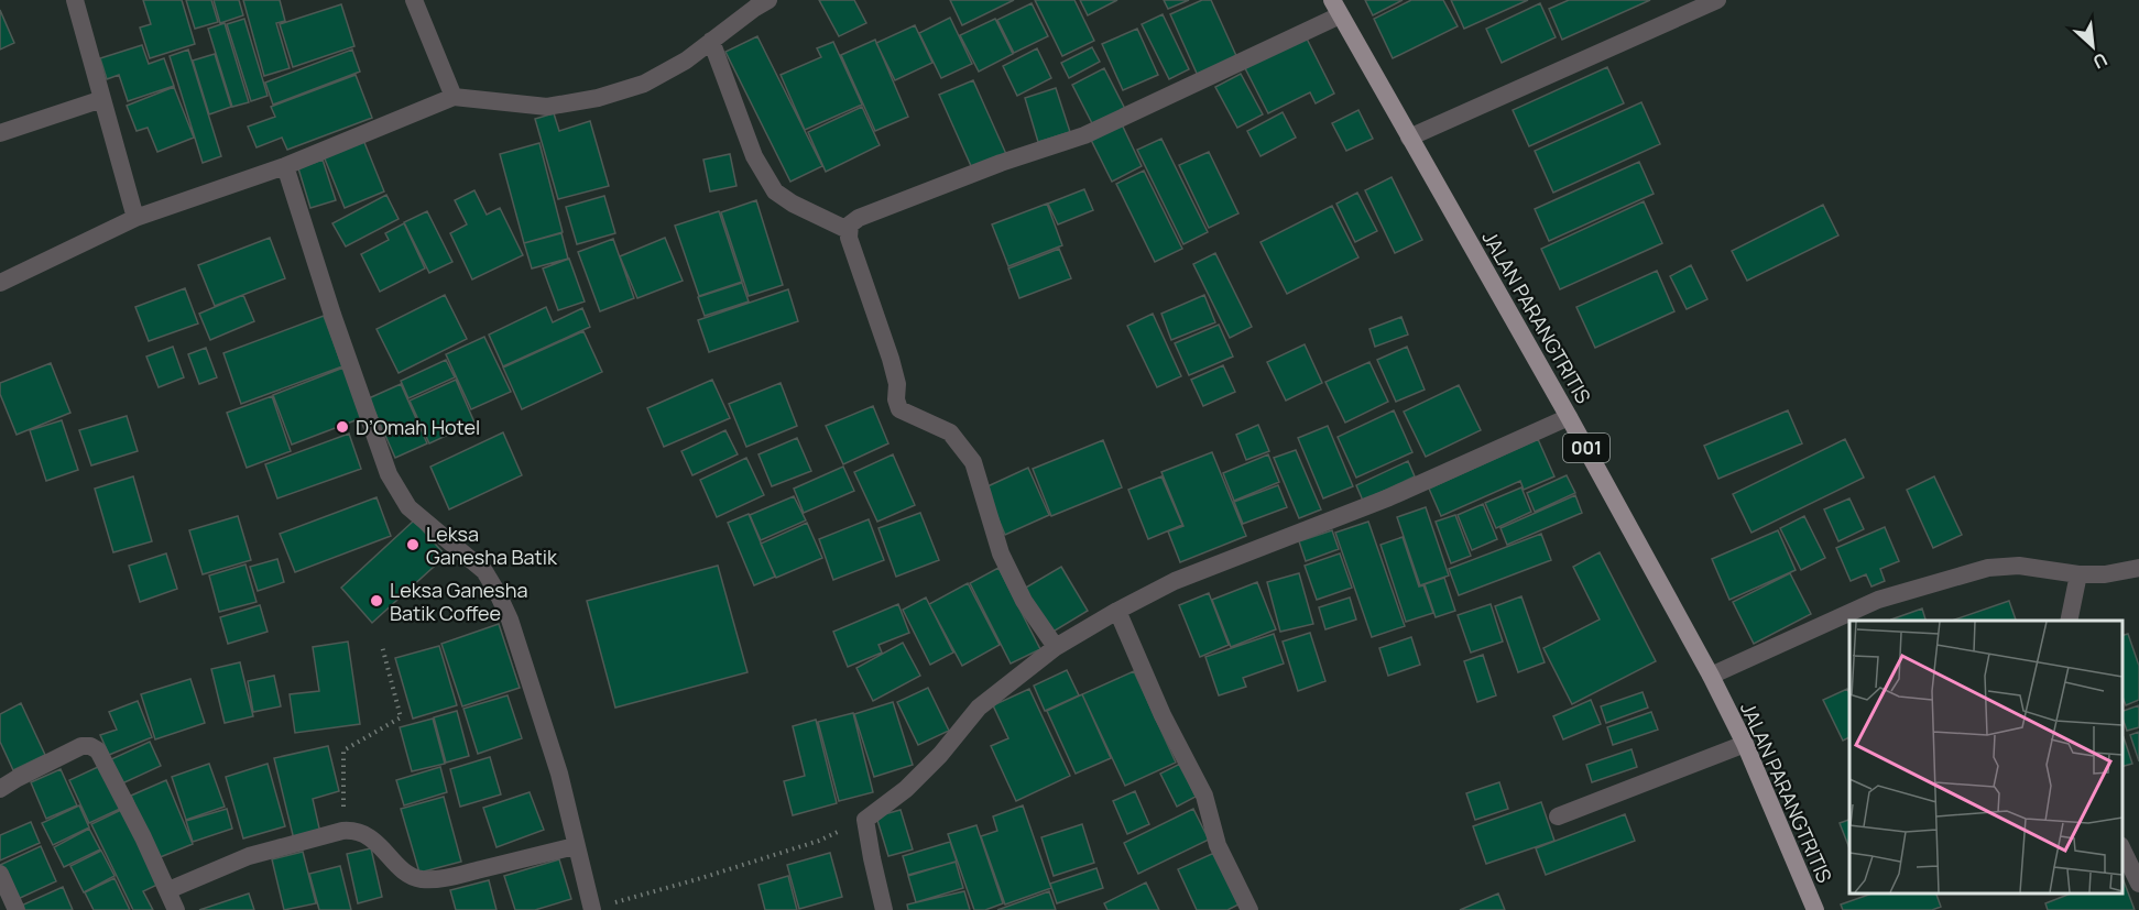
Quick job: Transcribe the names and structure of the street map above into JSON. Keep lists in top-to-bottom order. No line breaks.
{"streets":{"main road":["JALAN PARANGTRITIS","001"]},"places":["D’Omah Hotel","Leksa Ganesha Batik","Leksa Ganesha Batik Coffee"],"north":"bottom right"}
